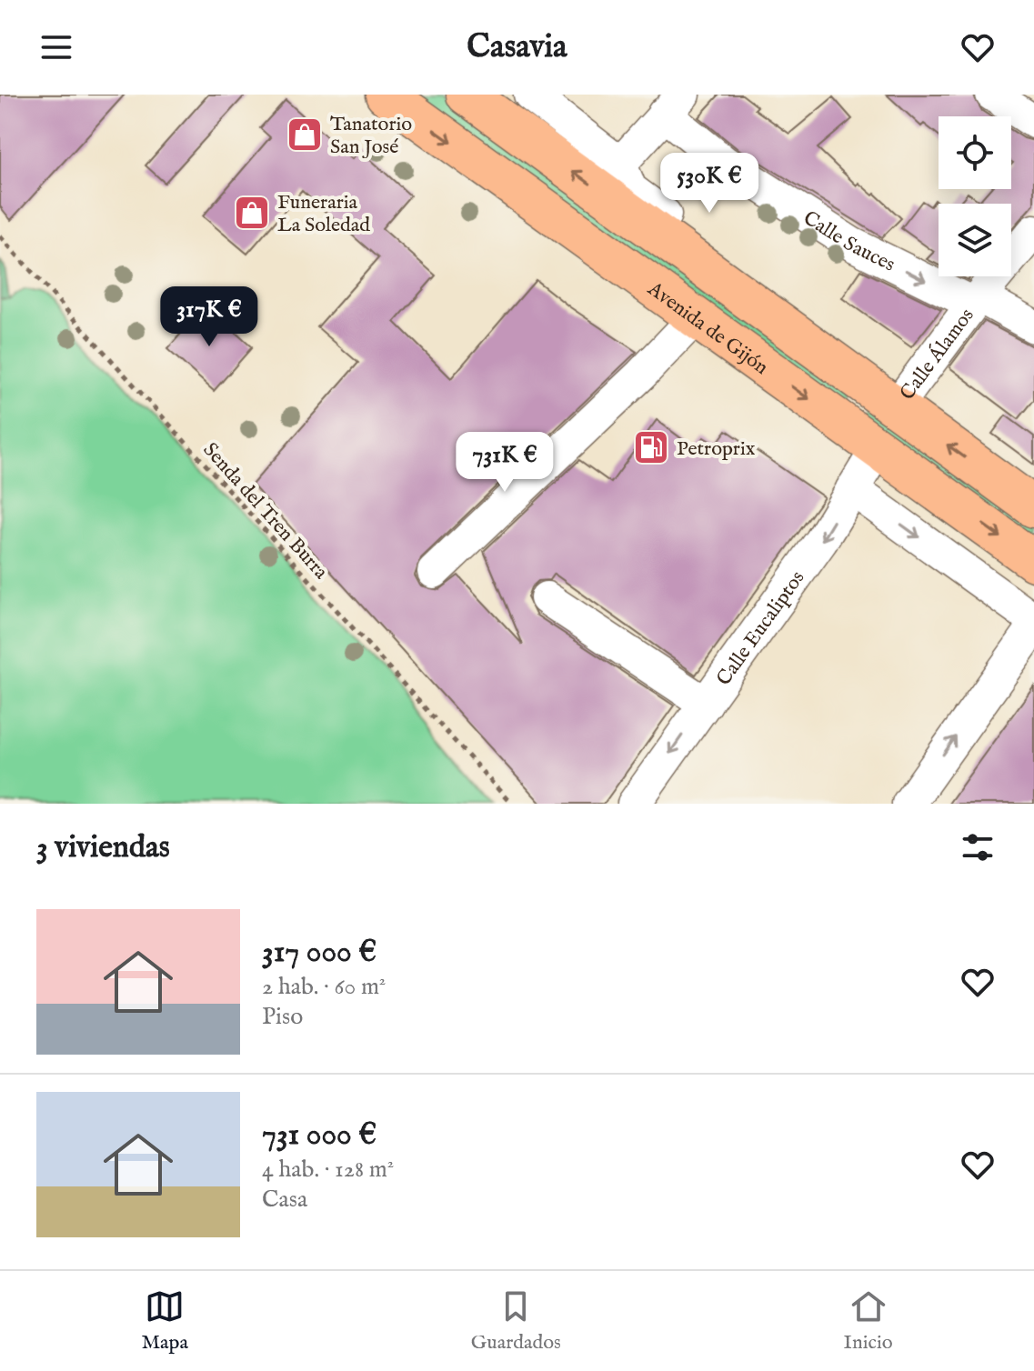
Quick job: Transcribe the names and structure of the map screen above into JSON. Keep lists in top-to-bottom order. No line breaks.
{"streets":{"highway":["Avenida de Gijón"],"street":["Calle Sauces","Calle Álamos","Calle Eucaliptos"],"path":["Senda del Tren Burra"]},"crossings":[["Calle Sauces","Calle Álamos"],["Avenida de Gijón","Calle Eucaliptos"]],"places":{"shop":["Tanatorio San José","Funeraria La Soledad"],"fuel station":["Petroprix"]},"page":{"header":"Casavia","price":["530K €","317K €","731K €"],"heading":"3 viviendas","list":[{"name":"317 000 €","note":"2 hab. · 60 m² · Piso"},{"name":"731 000 €","note":"4 hab. · 128 m² · Casa"}],"tabs":["Mapa","Guardados","Inicio"]}}
